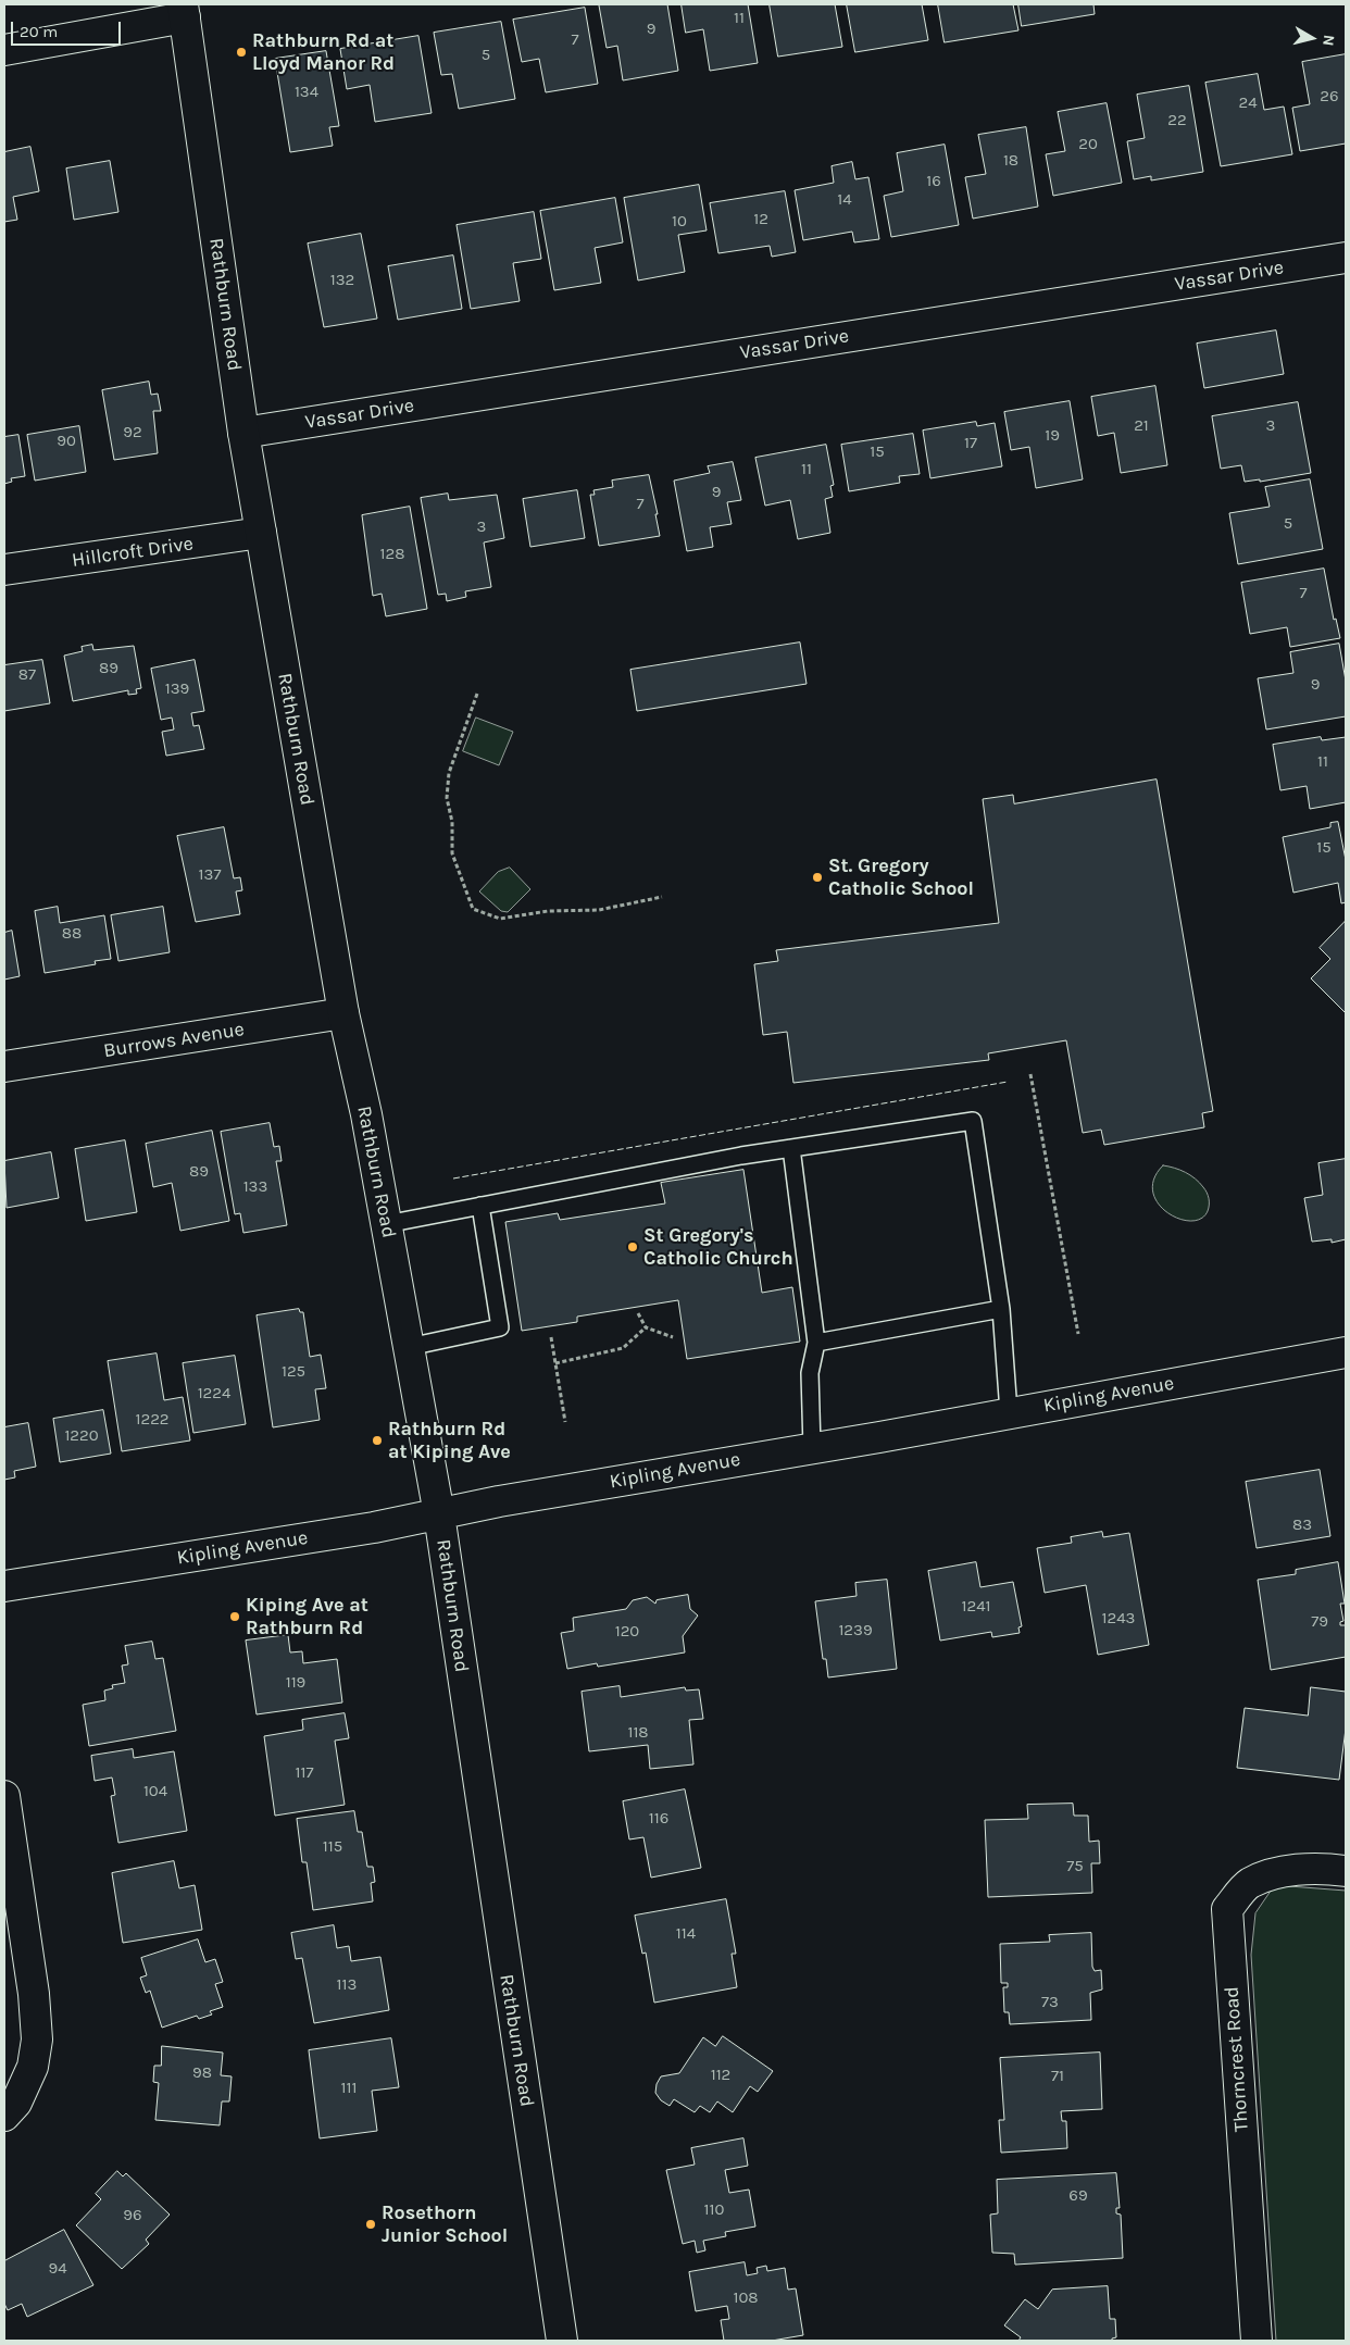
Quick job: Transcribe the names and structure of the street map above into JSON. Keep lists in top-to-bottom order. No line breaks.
{"streets":{"street":["Vassar Drive","Rathburn Road","Hillcroft Drive","Burrows Avenue","Kipling Avenue","Thorncrest Road"]},"crossings":[["Vassar Drive","Rathburn Road"],["Rathburn Road","Hillcroft Drive"],["Rathburn Road","Burrows Avenue"],["Rathburn Road","Kipling Avenue"]],"places":["Rathburn Rd at Lloyd Manor Rd","St. Gregory Catholic School","St Gregory's Catholic Church","Rathburn Rd at Kiping Ave","Kiping Ave at Rathburn Rd","Rosethorn Junior School"],"house_numbers":["11","9","7","5","134","26","24","22","20","18","16","14","12","10","132","21","3","92","19","90","17","15","11","9","7","5","3","128","7","89","87","9","139","11","15","137","88","89","133","125","1224","1222","1220","83","1241","1243","79","1239","120","119","118","117","104","116","115","75","114","113","73","98","112","71","111","69","110","96","94","108"],"scale_bar":"20 m","north":"right"}
